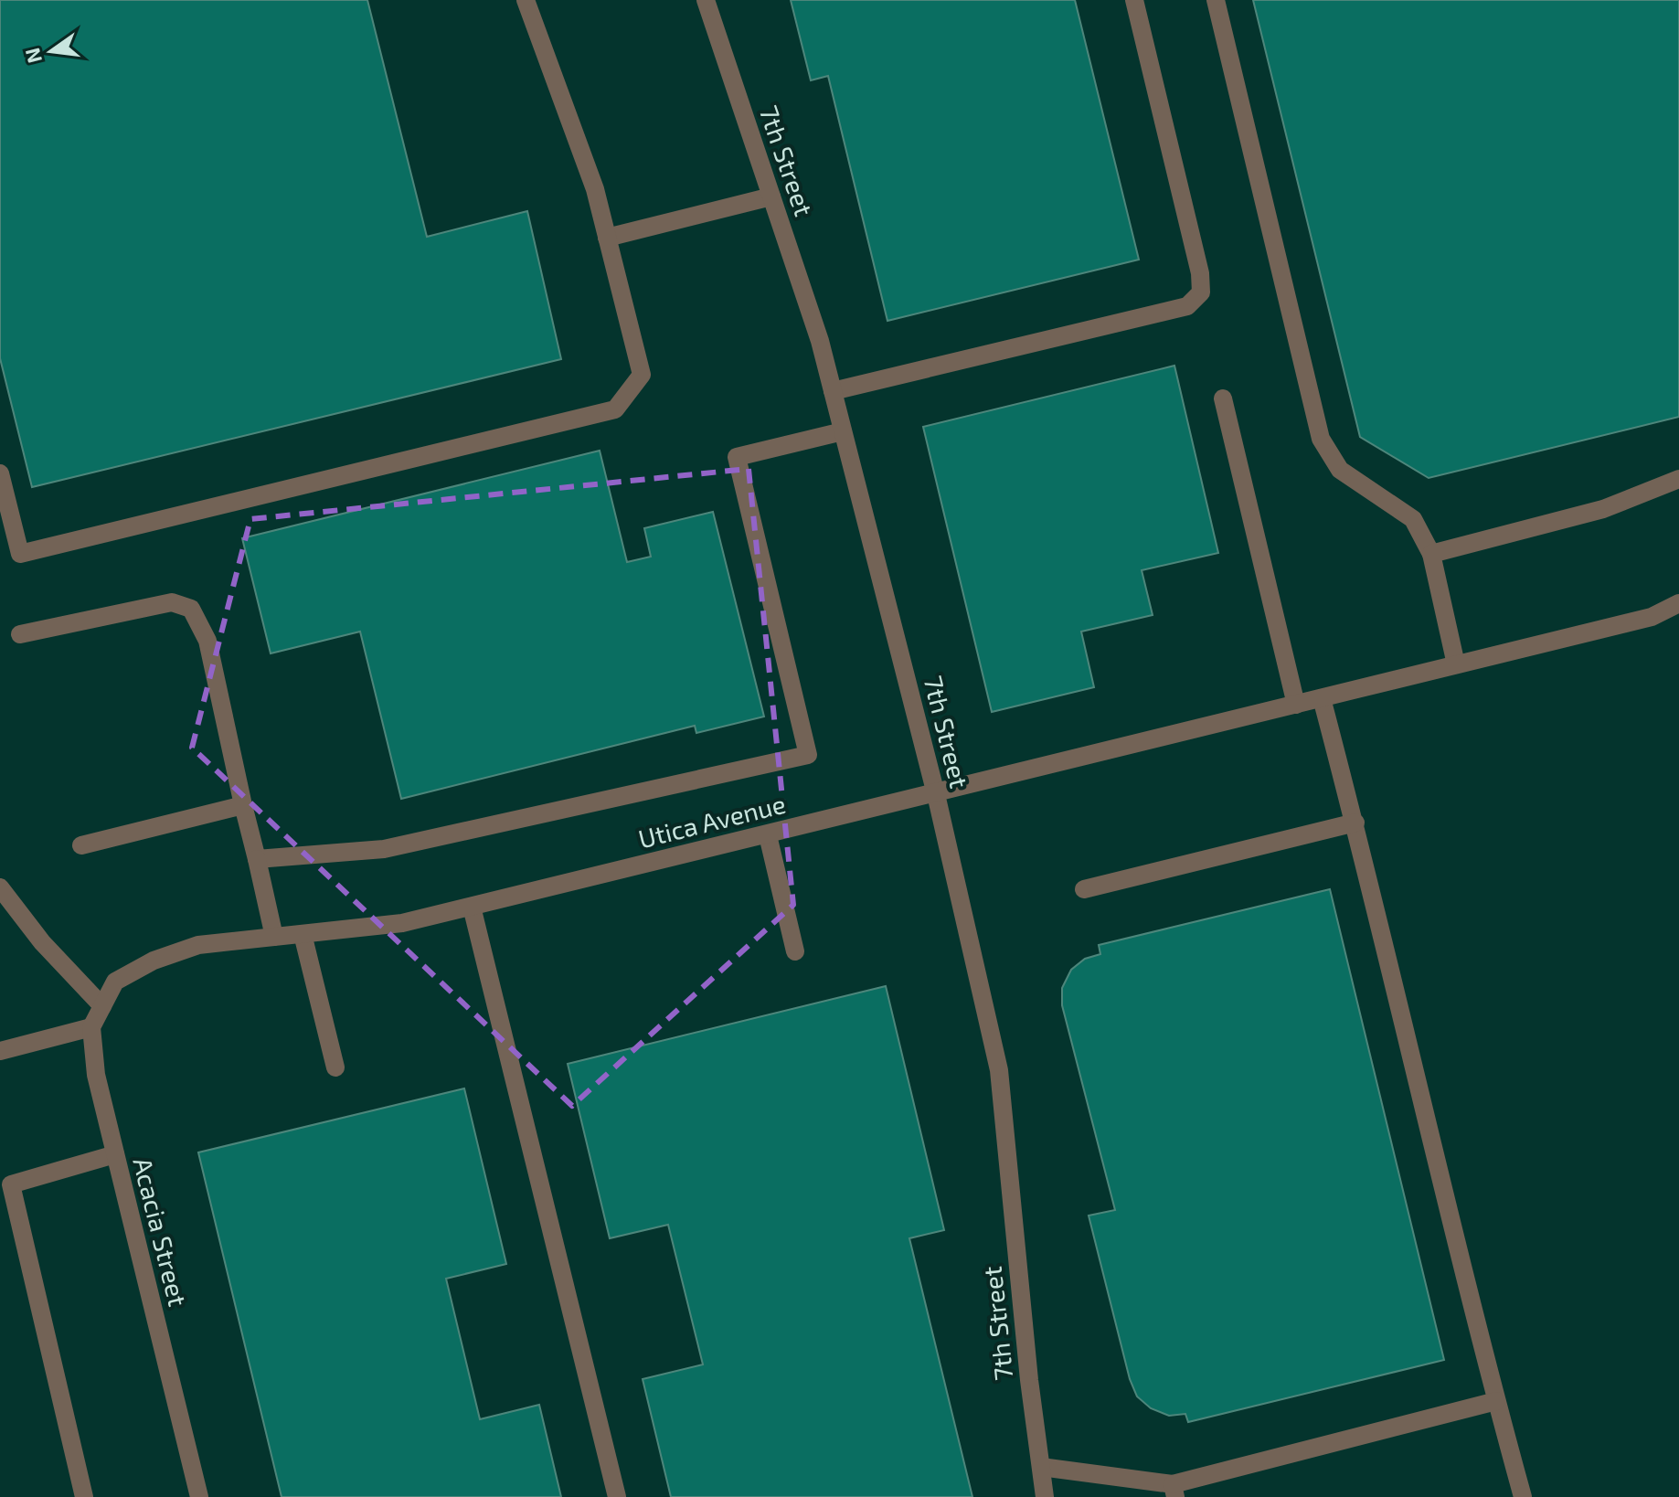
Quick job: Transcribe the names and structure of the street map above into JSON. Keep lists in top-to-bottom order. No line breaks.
{"streets":{"street":["7th Street","Utica Avenue","Acacia Street"]},"crossings":[["7th Street","Utica Avenue"]],"north":"left"}
